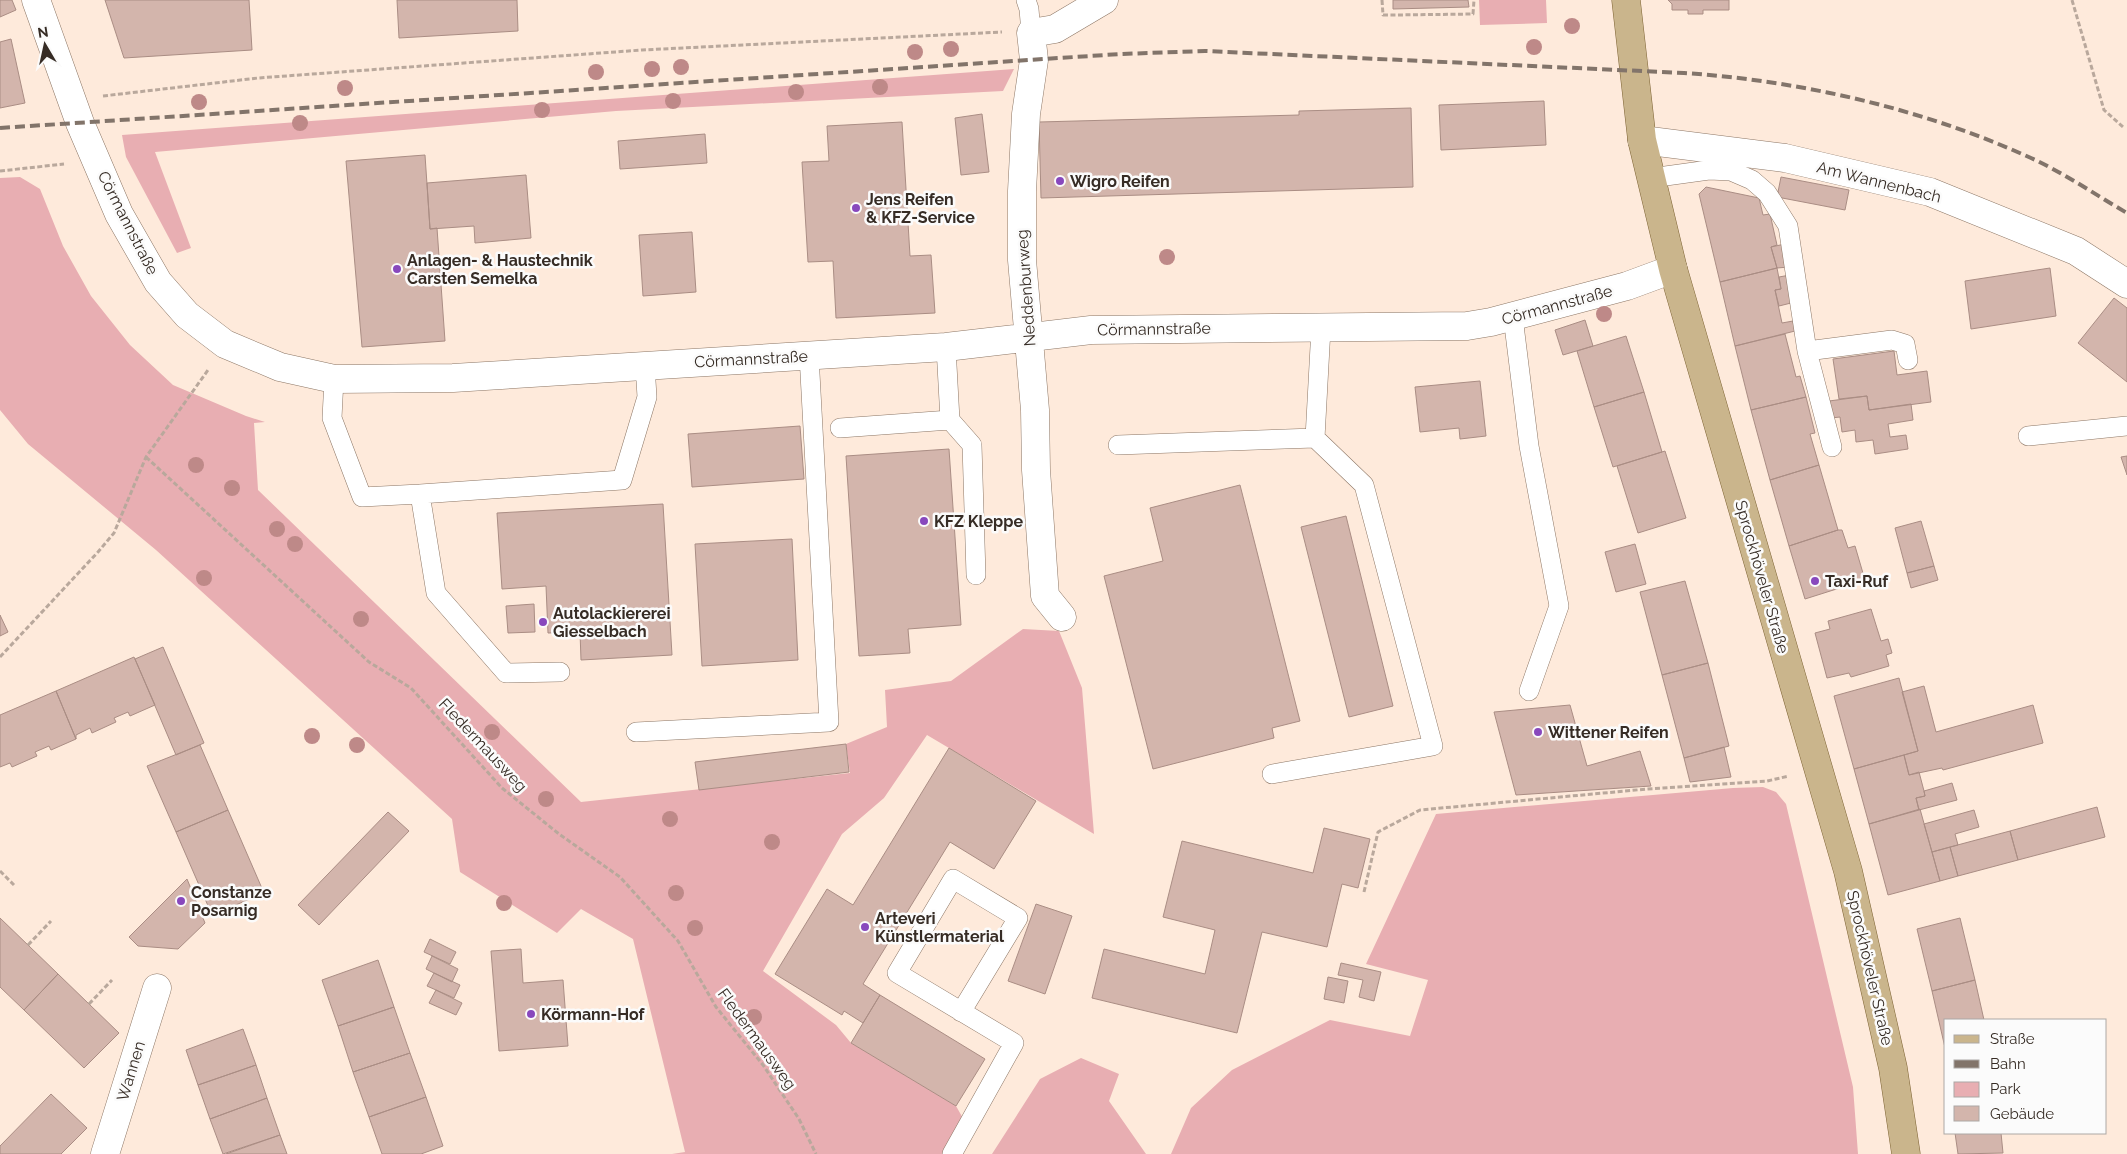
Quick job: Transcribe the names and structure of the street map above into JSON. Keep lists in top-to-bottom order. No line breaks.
{"streets":{"main road":["Sprockhöveler Straße"],"street":["Am Wannenbach","Cörmannstraße","Neddenburweg","Wannen"],"path":["Fledermausweg"]},"crossings":[["Am Wannenbach","Sprockhöveler Straße"],["Cörmannstraße","Neddenburweg"],["Cörmannstraße","Sprockhöveler Straße"]],"places":["Wigro Reifen","Jens Reifen & KFZ-Service","Anlagen- & Haustechnik Carsten Semelka","KFZ Kleppe","Taxi-Ruf","Autolackiererei Giesselbach","Wittener Reifen","Constanze Posarnig","Arteveri Künstlermaterial","Körmann-Hof"],"legend":["Straße","Bahn","Park","Gebäude"],"north":"top"}
